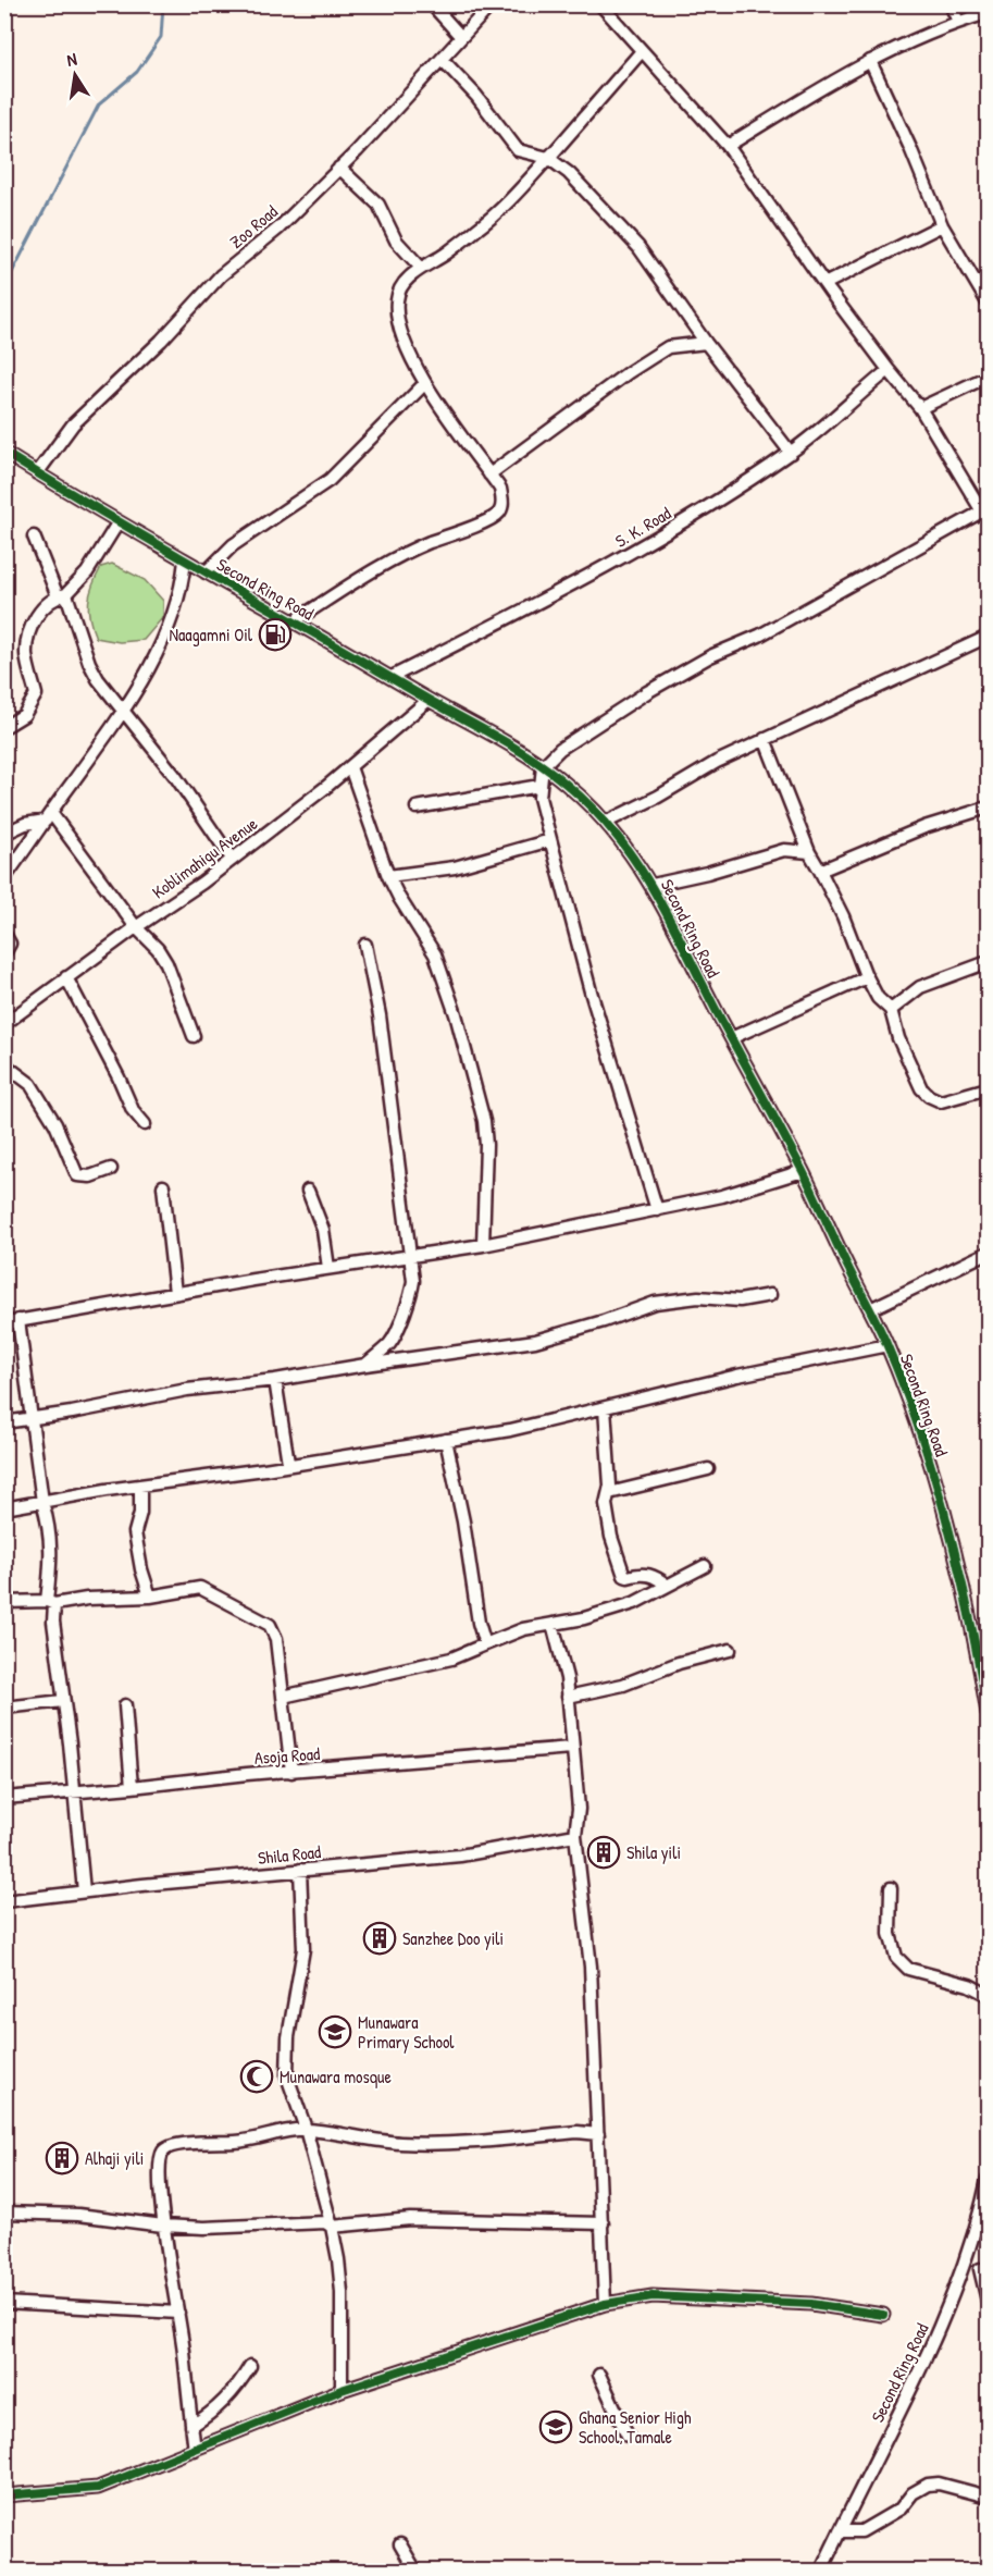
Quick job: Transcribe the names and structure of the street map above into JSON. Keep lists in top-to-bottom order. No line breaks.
{"streets":{"street":["Zoo Road","S. K. Road","Second Ring Road","Koblimahigu Avenue","Asoja Road","Shila Road"]},"crossings":[["Zoo Road","Second Ring Road"],["S. K. Road","Second Ring Road"],["Second Ring Road","Koblimahigu Avenue"]],"places":{"fuel station":["Naagamni Oil"],"building":["Shila yili","Sanzhee Doo yili","Alhaji yili"],"school or university":["Munawara Primary School","Ghana Senior High School, Tamale"],"mosque":["Munawara mosque"]},"north":"top"}
